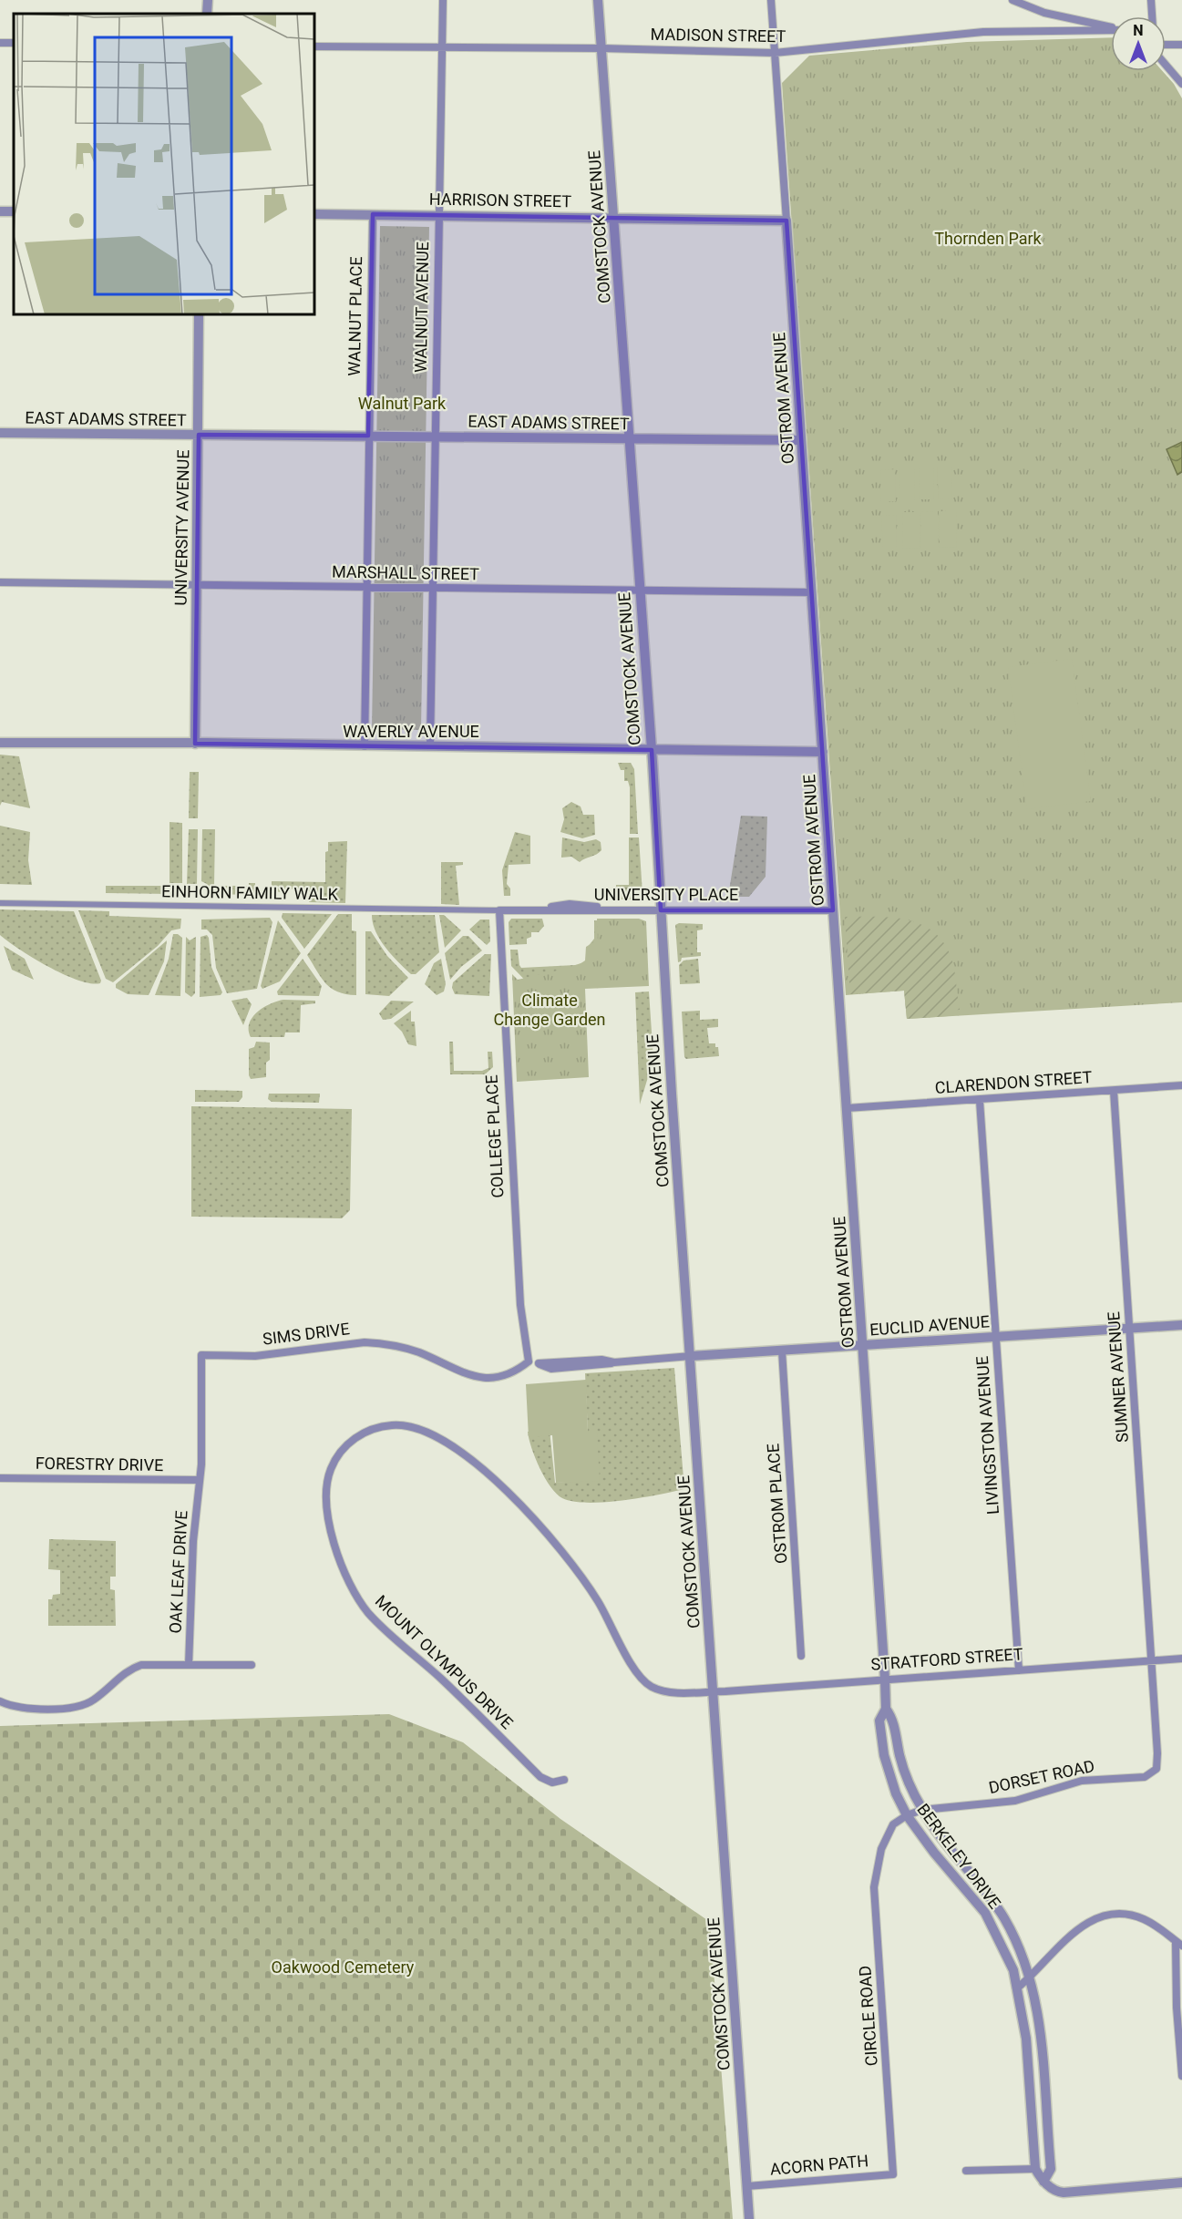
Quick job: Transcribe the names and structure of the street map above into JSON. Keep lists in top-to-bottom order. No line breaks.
{"streets":{"street":["MADISON STREET","HARRISON STREET","COMSTOCK AVENUE","WALNUT AVENUE","WALNUT PLACE","OSTROM AVENUE","EAST ADAMS STREET","UNIVERSITY AVENUE","MARSHALL STREET","WAVERLY AVENUE","EINHORN FAMILY WALK","UNIVERSITY PLACE","CLARENDON STREET","COLLEGE PLACE","EUCLID AVENUE","SIMS DRIVE","SUMNER AVENUE","LIVINGSTON AVENUE","FORESTRY DRIVE","OSTROM PLACE","OAK LEAF DRIVE","STRATFORD STREET","MOUNT OLYMPUS DRIVE","DORSET ROAD","BERKELEY DRIVE","CIRCLE ROAD","ACORN PATH"]},"crossings":[["MADISON STREET","COMSTOCK AVENUE"],["MADISON STREET","WALNUT AVENUE"],["MADISON STREET","OSTROM AVENUE"],["HARRISON STREET","COMSTOCK AVENUE"],["HARRISON STREET","WALNUT AVENUE"],["HARRISON STREET","WALNUT PLACE"],["HARRISON STREET","OSTROM AVENUE"],["COMSTOCK AVENUE","EAST ADAMS STREET"],["COMSTOCK AVENUE","MARSHALL STREET"],["COMSTOCK AVENUE","WAVERLY AVENUE"],["COMSTOCK AVENUE","UNIVERSITY PLACE"],["COMSTOCK AVENUE","EUCLID AVENUE"],["COMSTOCK AVENUE","STRATFORD STREET"],["COMSTOCK AVENUE","MOUNT OLYMPUS DRIVE"],["COMSTOCK AVENUE","ACORN PATH"],["WALNUT AVENUE","EAST ADAMS STREET"],["WALNUT AVENUE","MARSHALL STREET"],["WALNUT AVENUE","WAVERLY AVENUE"],["WALNUT PLACE","EAST ADAMS STREET"],["WALNUT PLACE","MARSHALL STREET"],["WALNUT PLACE","WAVERLY AVENUE"],["OSTROM AVENUE","EAST ADAMS STREET"],["OSTROM AVENUE","MARSHALL STREET"],["OSTROM AVENUE","WAVERLY AVENUE"],["OSTROM AVENUE","UNIVERSITY PLACE"],["OSTROM AVENUE","CLARENDON STREET"],["OSTROM AVENUE","EUCLID AVENUE"],["OSTROM AVENUE","STRATFORD STREET"],["OSTROM AVENUE","BERKELEY DRIVE"],["EAST ADAMS STREET","UNIVERSITY AVENUE"],["UNIVERSITY AVENUE","MARSHALL STREET"],["UNIVERSITY AVENUE","WAVERLY AVENUE"],["EINHORN FAMILY WALK","UNIVERSITY PLACE"],["EINHORN FAMILY WALK","COLLEGE PLACE"],["UNIVERSITY PLACE","COLLEGE PLACE"],["CLARENDON STREET","SUMNER AVENUE"],["CLARENDON STREET","LIVINGSTON AVENUE"],["COLLEGE PLACE","EUCLID AVENUE"],["COLLEGE PLACE","SIMS DRIVE"],["EUCLID AVENUE","SIMS DRIVE"],["EUCLID AVENUE","SUMNER AVENUE"],["EUCLID AVENUE","LIVINGSTON AVENUE"],["EUCLID AVENUE","OSTROM PLACE"],["SIMS DRIVE","FORESTRY DRIVE"],["SIMS DRIVE","OAK LEAF DRIVE"],["SUMNER AVENUE","STRATFORD STREET"],["SUMNER AVENUE","DORSET ROAD"],["LIVINGSTON AVENUE","STRATFORD STREET"],["FORESTRY DRIVE","OAK LEAF DRIVE"],["STRATFORD STREET","MOUNT OLYMPUS DRIVE"],["STRATFORD STREET","DORSET ROAD"],["STRATFORD STREET","BERKELEY DRIVE"],["DORSET ROAD","BERKELEY DRIVE"],["DORSET ROAD","CIRCLE ROAD"],["CIRCLE ROAD","ACORN PATH"]],"parks":["Thornden Park","Walnut Park","Climate Change Garden","Oakwood Cemetery"],"north":"top"}
